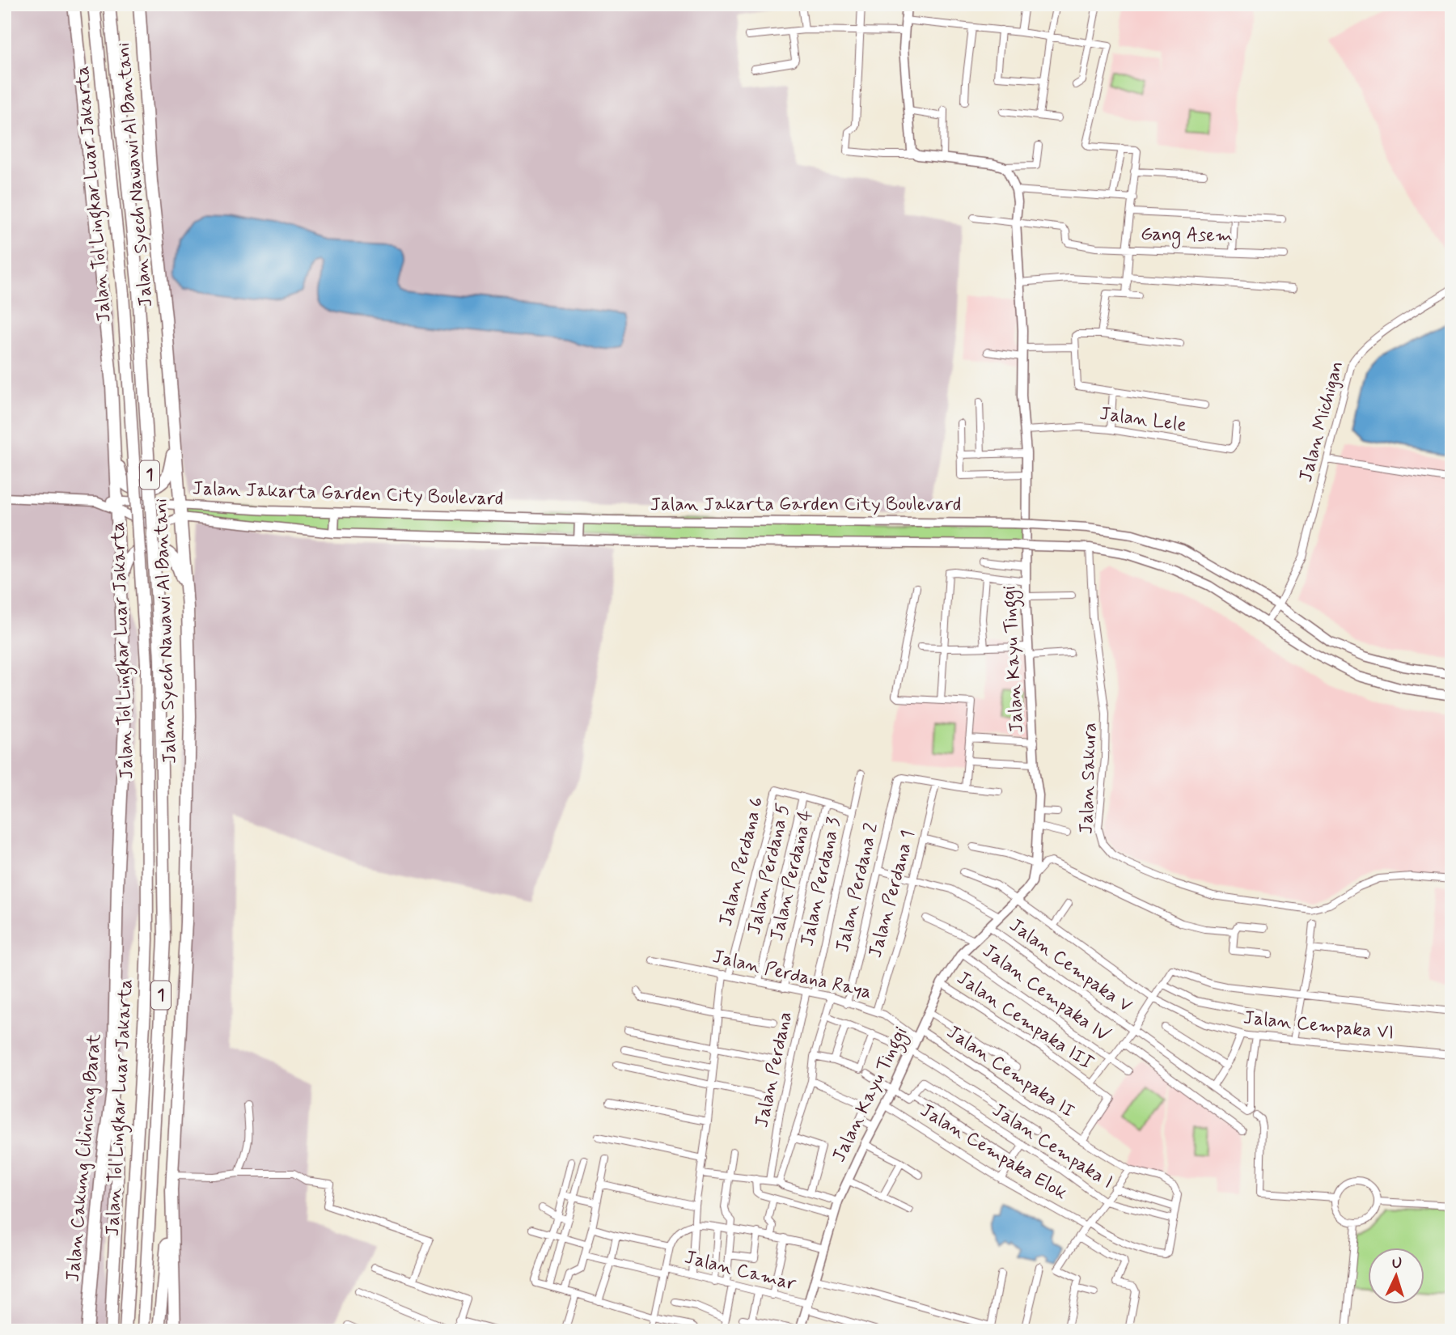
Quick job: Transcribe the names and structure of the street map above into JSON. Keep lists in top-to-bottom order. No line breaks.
{"streets":{"highway":["Jalan Syech Nawawi Al Bantani","Jalan Tol Lingkar Luar Jakarta","1","Jalan Cakung Cilincing Barat"],"street":["Gang Asem","Jalan Lele","Jalan Michigan","Jalan Jakarta Garden City Boulevard","Jalan Kayu Tinggi","Jalan Sakura","Jalan Perdana 6","Jalan Perdana 5","Jalan Perdana 4","Jalan Perdana 3","Jalan Perdana 2","Jalan Perdana 1","Jalan Cempaka V","Jalan Perdana Raya","Jalan Cempaka IV","Jalan Cempaka III","Jalan Cempaka VI","Jalan Perdana","Jalan Cempaka II","Jalan Cempaka I","Jalan Cempaka Elok","Jalan Camar"]},"crossings":[["Jalan Syech Nawawi Al Bantani","Jalan Jakarta Garden City Boulevard"],["Gang Asem","Jalan Kayu Tinggi"],["Jalan Lele","Jalan Kayu Tinggi"],["Jalan Michigan","Jalan Jakarta Garden City Boulevard"],["Jalan Jakarta Garden City Boulevard","Jalan Sakura"],["Jalan Kayu Tinggi","Jalan Cempaka V"],["Jalan Kayu Tinggi","Jalan Perdana Raya"],["Jalan Kayu Tinggi","Jalan Cempaka IV"],["Jalan Kayu Tinggi","Jalan Cempaka III"],["Jalan Kayu Tinggi","Jalan Cempaka VI"],["Jalan Kayu Tinggi","Jalan Cempaka II"],["Jalan Kayu Tinggi","Jalan Cempaka Elok"],["Jalan Kayu Tinggi","Jalan Camar"],["Jalan Perdana 6","Jalan Perdana 5"],["Jalan Perdana 6","Jalan Perdana Raya"],["Jalan Perdana 6","Jalan Camar"],["Jalan Perdana 5","Jalan Perdana Raya"],["Jalan Perdana 4","Jalan Perdana Raya"],["Jalan Perdana 3","Jalan Perdana Raya"],["Jalan Perdana 3","Jalan Perdana"],["Jalan Perdana 2","Jalan Perdana 1"],["Jalan Perdana 2","Jalan Perdana Raya"],["Jalan Perdana 1","Jalan Perdana Raya"],["Jalan Cempaka V","Jalan Cempaka IV"],["Jalan Cempaka V","Jalan Cempaka VI"],["Jalan Perdana Raya","Jalan Perdana"],["Jalan Perdana Raya","Jalan Cempaka II"],["Jalan Cempaka IV","Jalan Cempaka III"],["Jalan Cempaka III","Jalan Cempaka II"],["Jalan Cempaka II","Jalan Cempaka I"],["Jalan Cempaka II","Jalan Cempaka Elok"],["Jalan Cempaka I","Jalan Cempaka Elok"]],"north":"top"}
